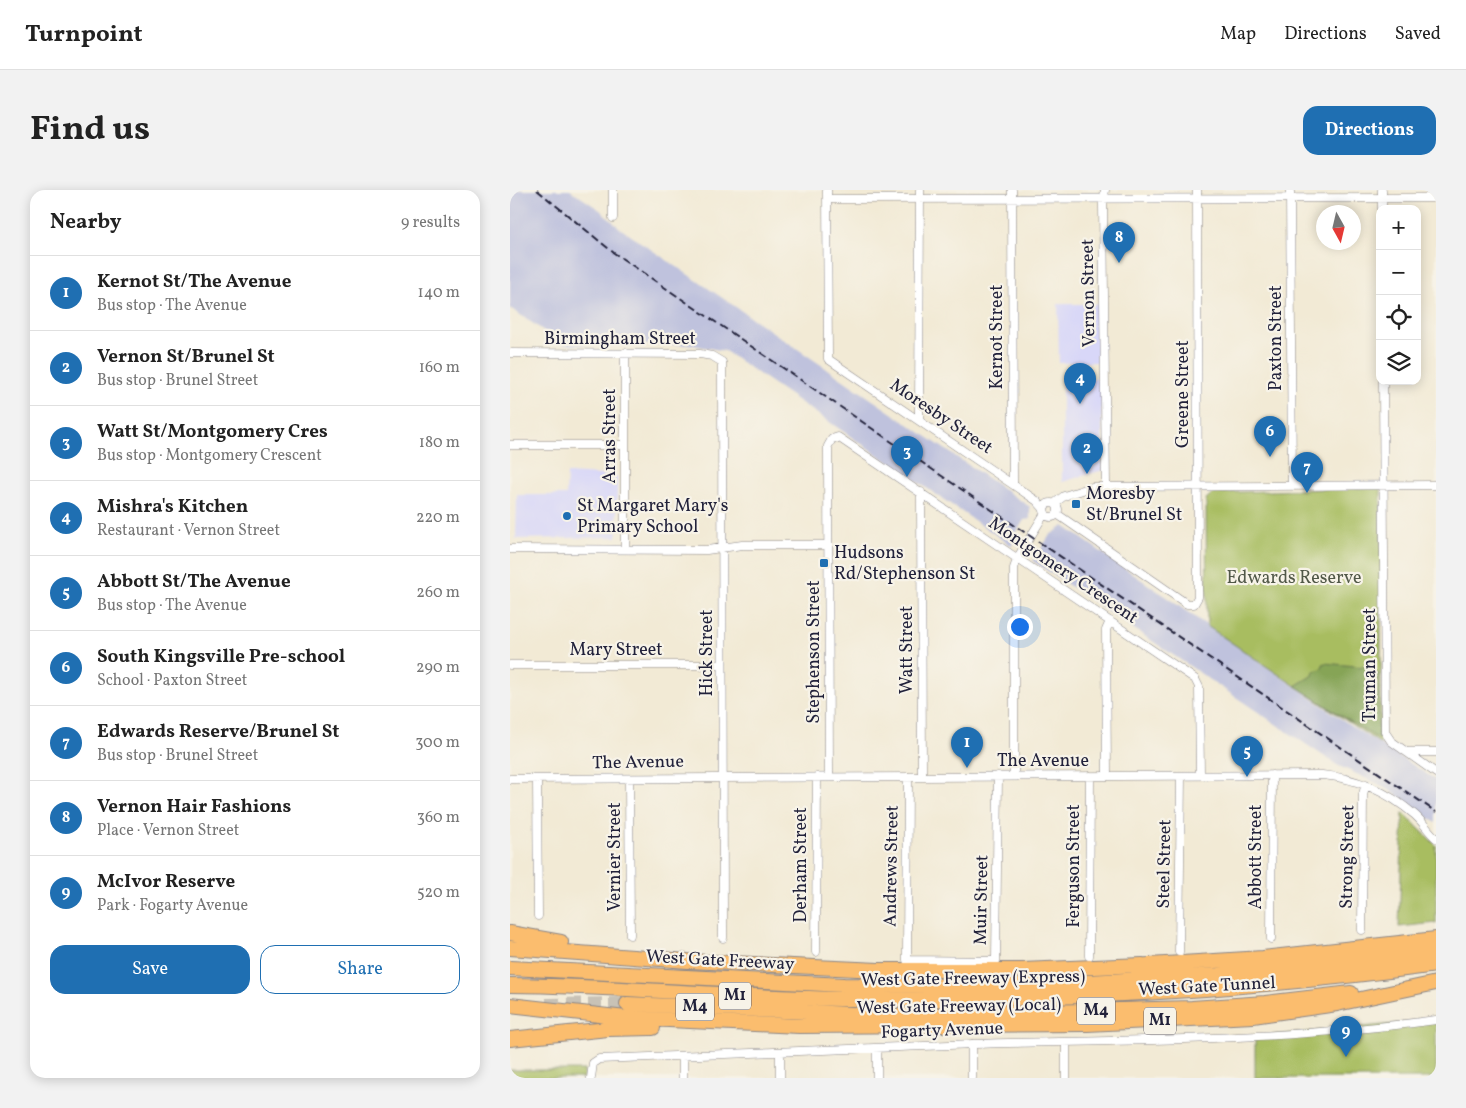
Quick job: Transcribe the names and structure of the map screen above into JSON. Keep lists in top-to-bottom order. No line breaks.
{"streets":{"highway":["West Gate Freeway","West Gate Freeway (Express)","West Gate Tunnel","M1","M4","West Gate Freeway (Local)"],"street":["Vernon Street","Kernot Street","Paxton Street","Birmingham Street","Greene Street","Moresby Street","Arras Street","Montgomery Crescent","Mary Street","Watt Street","Stephenson Street","Hick Street","Truman Street","The Avenue","Vernier Street","Abbott Street","Strong Street","Steel Street","Derham Street","Andrews Street","Ferguson Street","Muir Street","Fogarty Avenue"]},"crossings":[["Kernot Street","Moresby Street"],["Birmingham Street","Arras Street"],["Birmingham Street","Hick Street"],["Greene Street","Moresby Street"],["Montgomery Crescent","Watt Street"],["Montgomery Crescent","Stephenson Street"],["Montgomery Crescent","The Avenue"],["Mary Street","Hick Street"],["Watt Street","The Avenue"],["Stephenson Street","The Avenue"],["Hick Street","The Avenue"],["The Avenue","Vernier Street"],["The Avenue","Abbott Street"],["The Avenue","Strong Street"],["The Avenue","Steel Street"],["The Avenue","Derham Street"],["The Avenue","Andrews Street"],["The Avenue","Ferguson Street"],["The Avenue","Muir Street"],["Andrews Street","Muir Street"],["West Gate Freeway","West Gate Freeway (Express)"],["West Gate Freeway","West Gate Freeway (Local)"],["West Gate Freeway (Express)","West Gate Freeway (Local)"],["West Gate Tunnel","West Gate Freeway (Local)"],["M1","West Gate Freeway (Local)"]],"parks":["Edwards Reserve"],"places":{"transit":["Moresby St/Brunel St","Hudsons Rd/Stephenson St"],"other":["St Margaret Mary's Primary School"]},"north":"bottom","page":{"header":"Turnpoint","nav":["Map","Directions","Saved"],"title":"Find us","buttons":["Directions",["Save","Share"]],"heading":["Nearby","9 results"],"map_buttons":["+","−"],"pins":["8","4","6","2","3","7","1","5","9"],"list":[{"mark":"1","name":"Kernot St/The Avenue","note":"Bus stop · The Avenue","value":"140 m"},{"mark":"2","name":"Vernon St/Brunel St","note":"Bus stop · Brunel Street","value":"160 m"},{"mark":"3","name":"Watt St/Montgomery Cres","note":"Bus stop · Montgomery Crescent","value":"180 m"},{"mark":"4","name":"Mishra's Kitchen","note":"Restaurant · Vernon Street","value":"220 m"},{"mark":"5","name":"Abbott St/The Avenue","note":"Bus stop · The Avenue","value":"260 m"},{"mark":"6","name":"South Kingsville Pre-school","note":"School · Paxton Street","value":"290 m"},{"mark":"7","name":"Edwards Reserve/Brunel St","note":"Bus stop · Brunel Street","value":"300 m"},{"mark":"8","name":"Vernon Hair Fashions","note":"Place · Vernon Street","value":"360 m"},{"mark":"9","name":"McIvor Reserve","note":"Park · Fogarty Avenue","value":"520 m"}]}}
